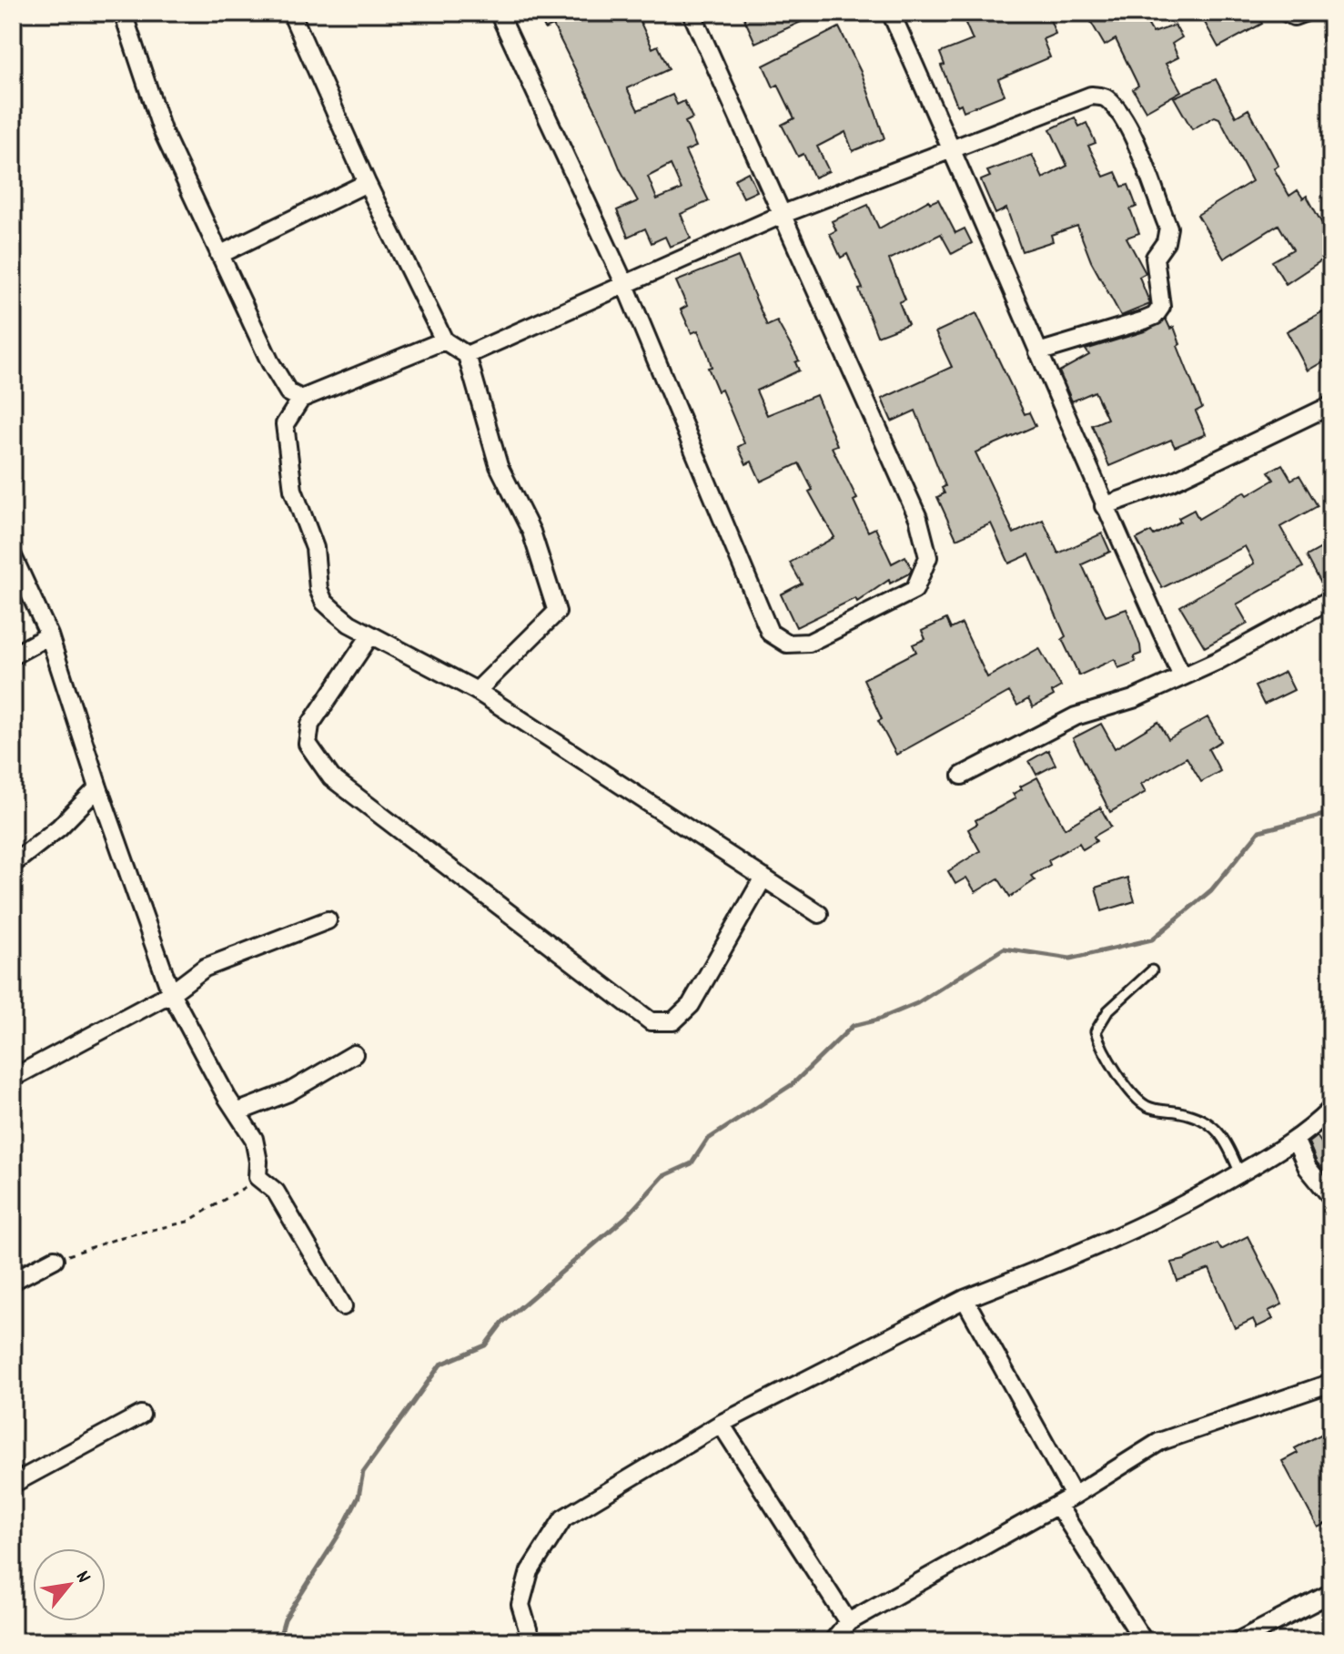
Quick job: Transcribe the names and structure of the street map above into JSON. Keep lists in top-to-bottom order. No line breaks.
{"north":"top right"}
